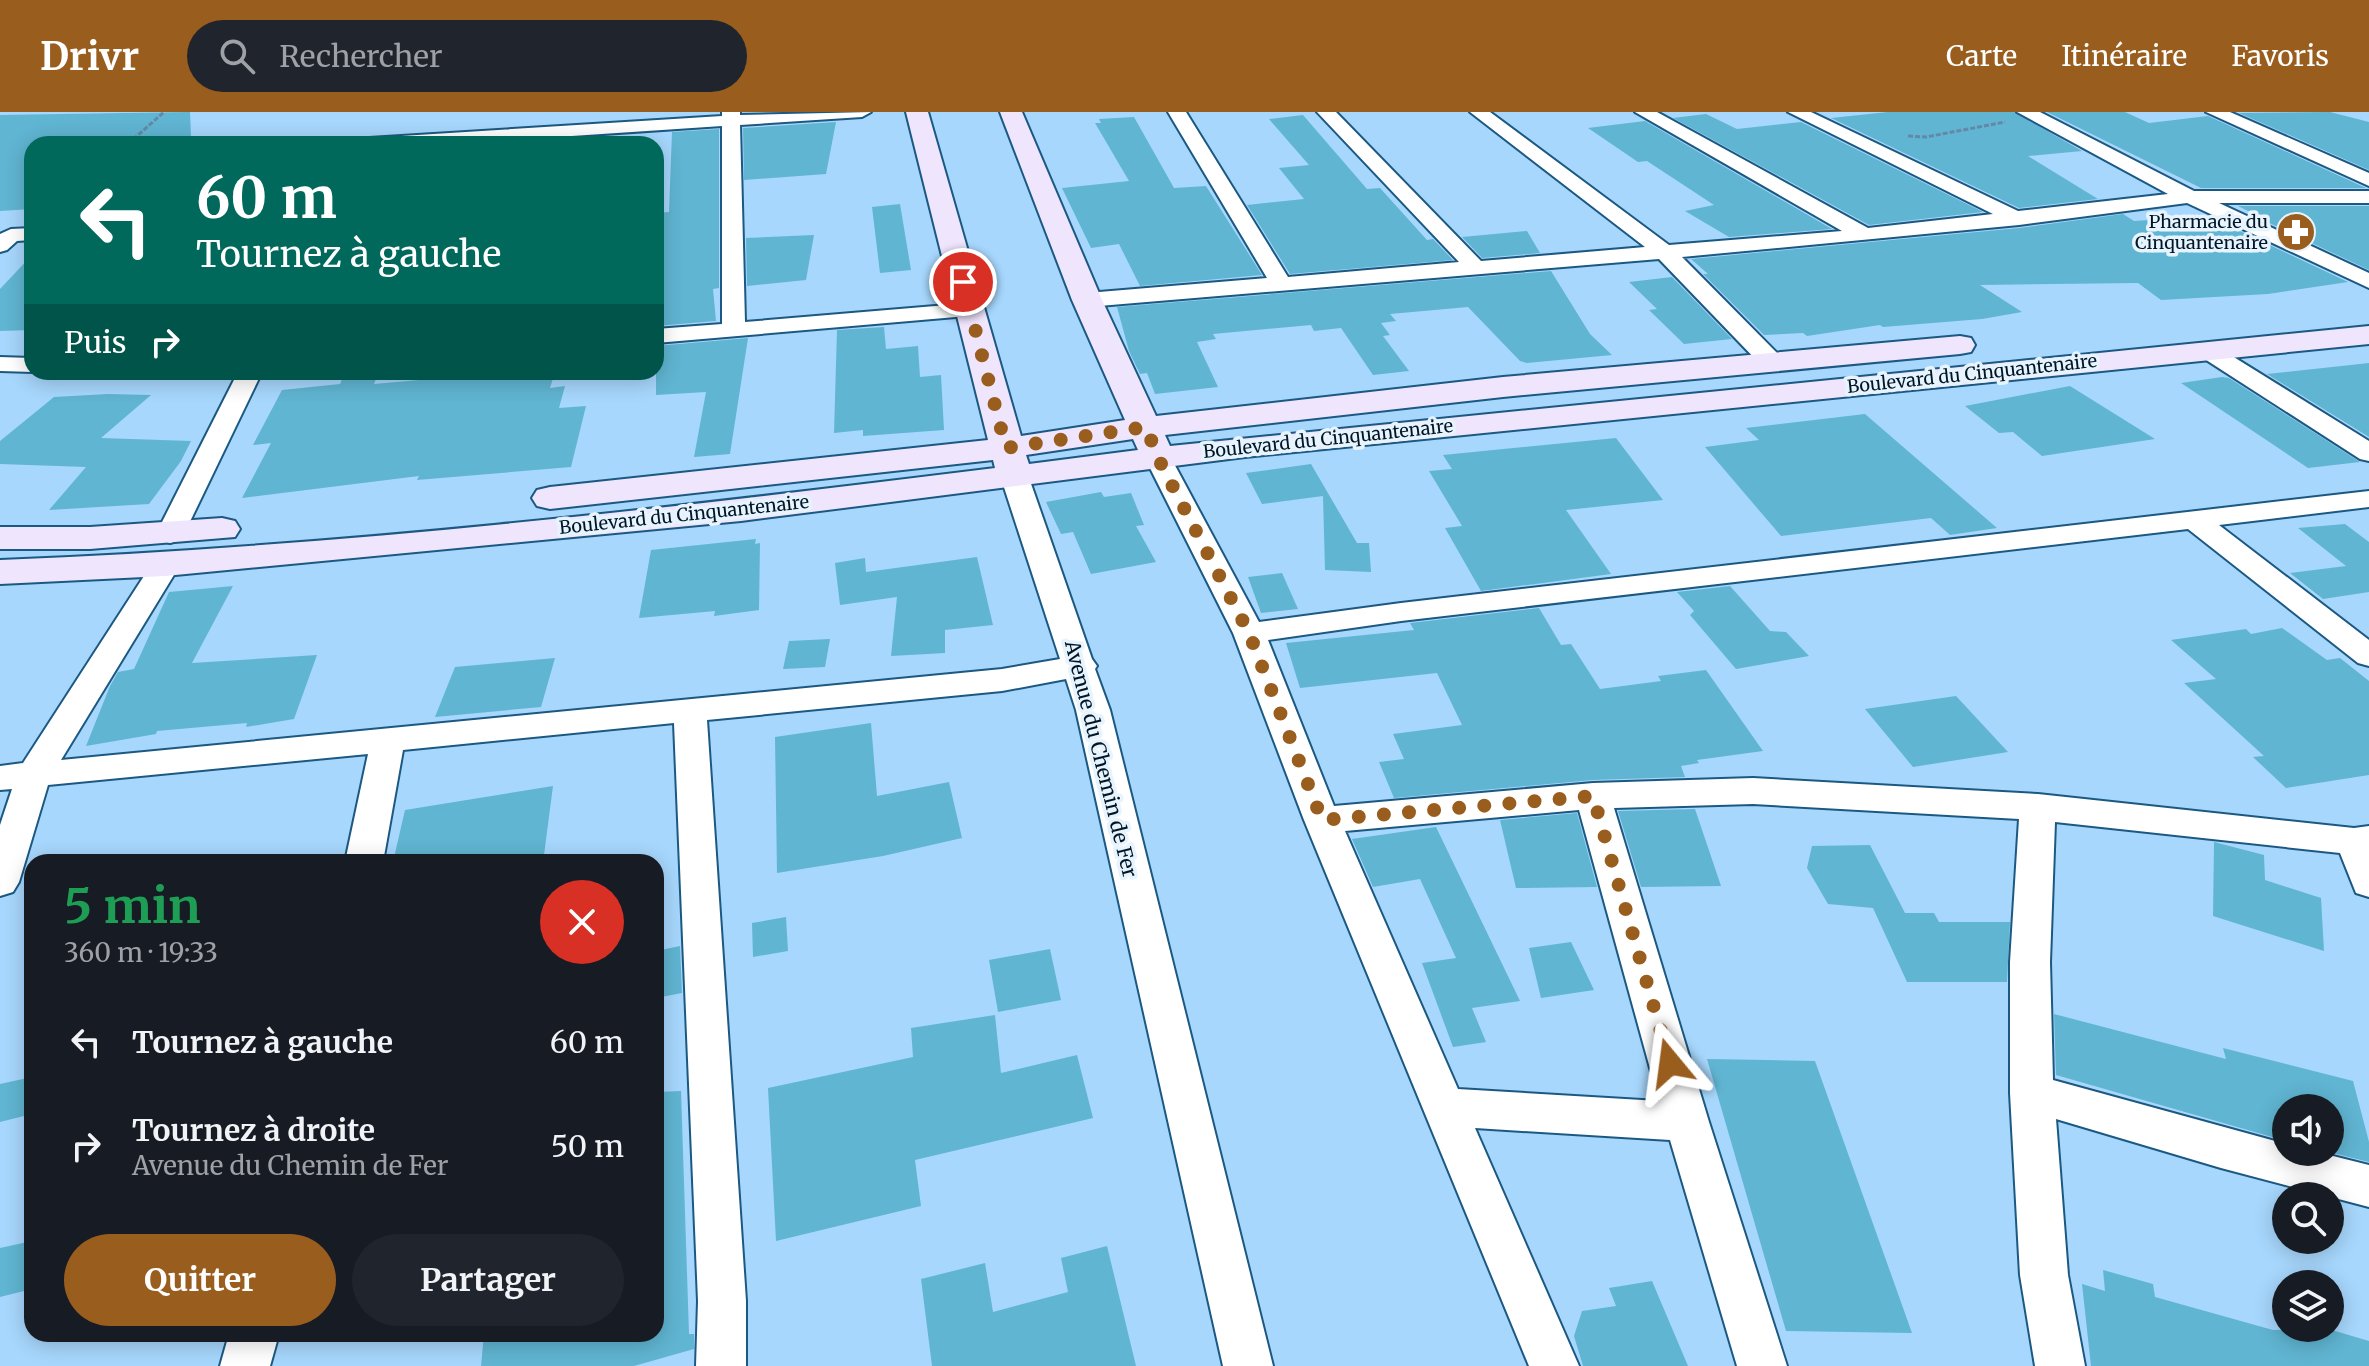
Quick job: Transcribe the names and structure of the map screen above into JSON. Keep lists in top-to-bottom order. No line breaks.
{"streets":{"main road":["Boulevard du Cinquantenaire","Avenue du Chemin de Fer"]},"crossings":[["Boulevard du Cinquantenaire","Avenue du Chemin de Fer"]],"places":{"pharmacy":["Pharmacie du Cinquantenaire"]},"page":{"header":"Drivr","search":"Rechercher","nav":["Carte","Itinéraire","Favoris"],"turn":["60 m","Tournez à gauche"],"then":"Puis","heading":["5 min","360 m · 19:33"],"list":[{"name":"Tournez à gauche","value":"60 m"},{"name":"Tournez à droite","note":"Avenue du Chemin de Fer","value":"50 m"}],"buttons":["Quitter","Partager"]}}
